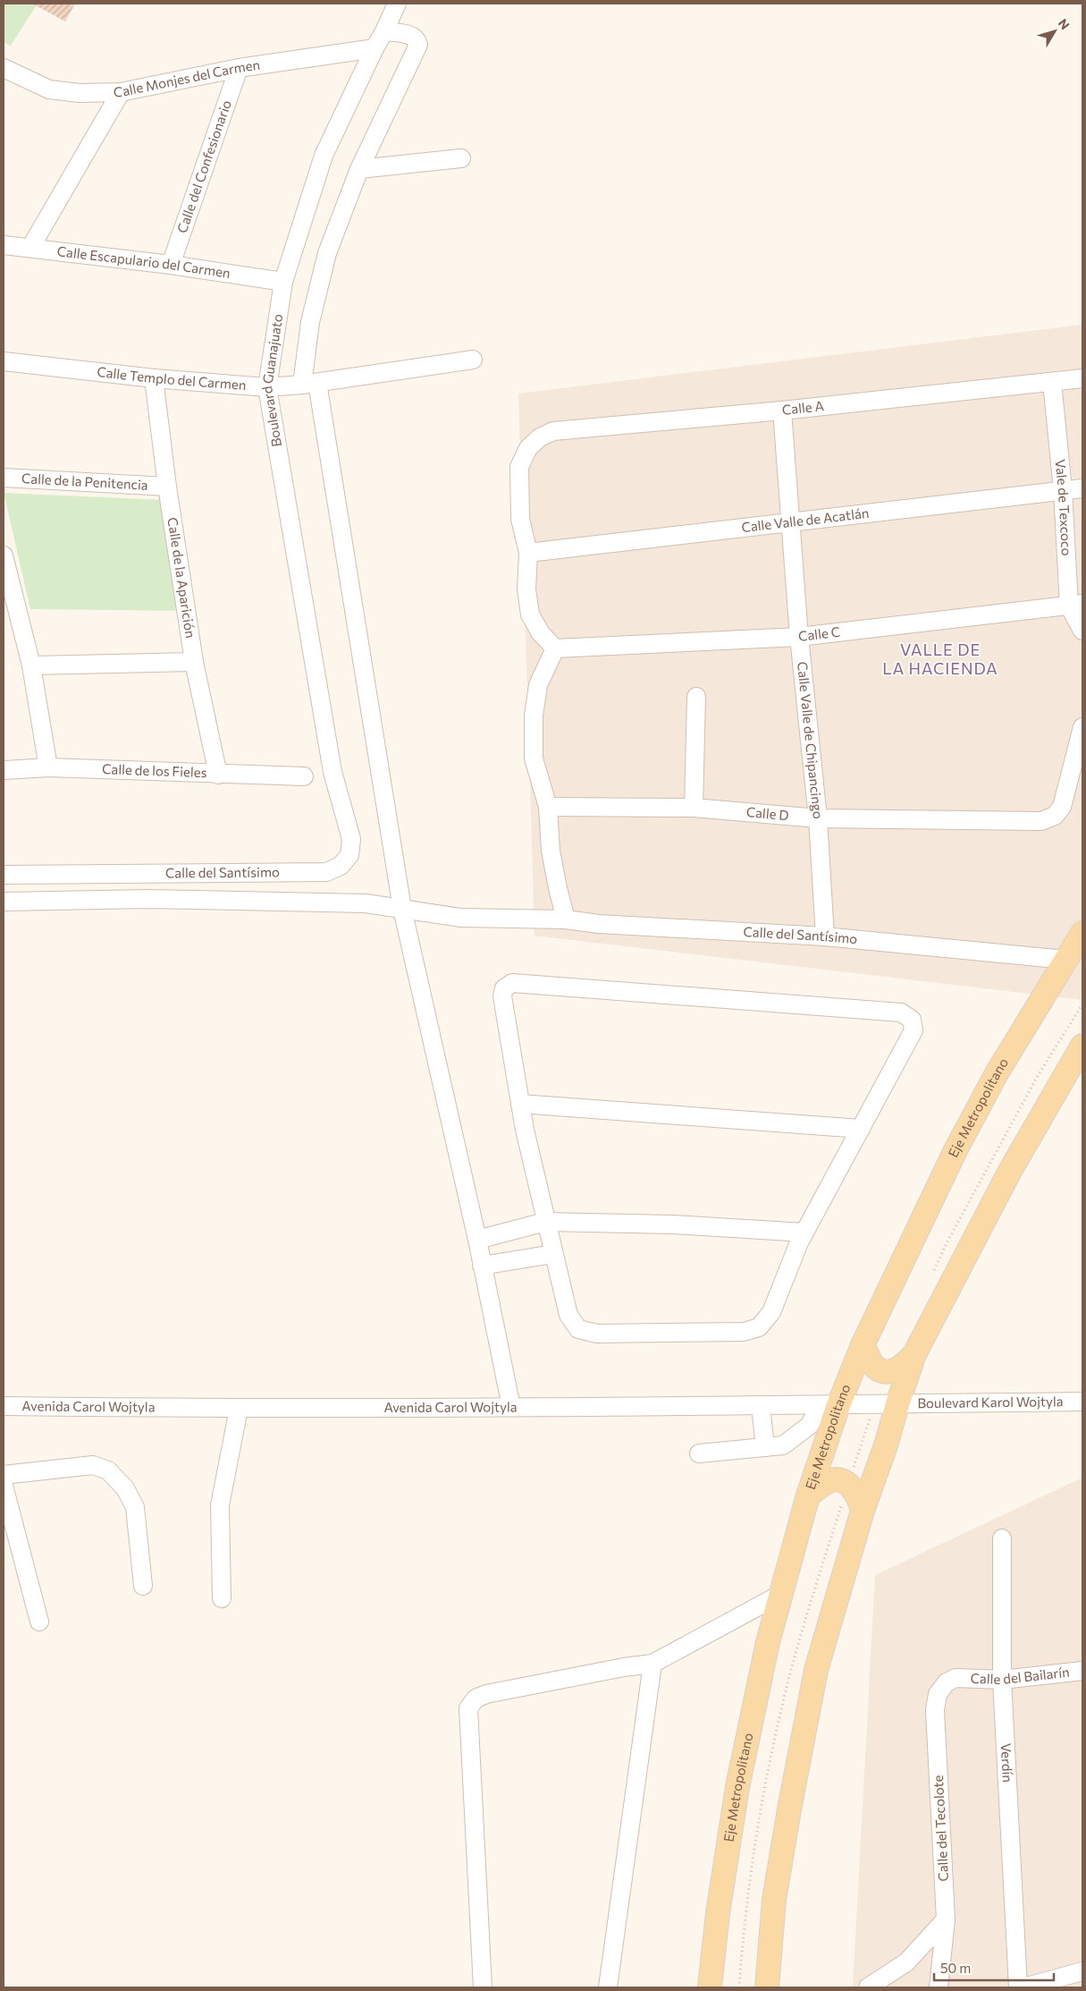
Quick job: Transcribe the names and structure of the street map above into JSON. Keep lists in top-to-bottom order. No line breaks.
{"streets":{"main road":["Eje Metropolitano"],"street":["Calle Monjes del Carmen","Calle del Confesionario","Calle Escapulario del Carmen","Calle Templo del Carmen","Boulevard Guanajuato","Calle A","Calle de la Penitencia","Vale de Texcoco","Calle Valle de Acatlán","Calle de la Aparición","Calle C","Calle Valle de Chipancingo","Calle de los Fieles","Calle D","Calle del Santísimo","Boulevard Karol Wojtyla","Avenida Carol Wojtyla","Calle del Bailarín","Verdín","Calle del Tecolote"]},"crossings":[["Calle Monjes del Carmen","Calle del Confesionario"],["Calle Monjes del Carmen","Boulevard Guanajuato"],["Calle del Confesionario","Calle Escapulario del Carmen"],["Calle Escapulario del Carmen","Boulevard Guanajuato"],["Calle Templo del Carmen","Boulevard Guanajuato"],["Calle Templo del Carmen","Calle de la Aparición"],["Boulevard Guanajuato","Calle del Santísimo"],["Boulevard Guanajuato","Avenida Carol Wojtyla"],["Calle A","Vale de Texcoco"],["Calle A","Calle Valle de Acatlán"],["Calle A","Calle Valle de Chipancingo"],["Calle de la Penitencia","Calle de la Aparición"],["Vale de Texcoco","Calle Valle de Acatlán"],["Vale de Texcoco","Calle C"],["Calle Valle de Acatlán","Calle Valle de Chipancingo"],["Calle de la Aparición","Calle de los Fieles"],["Calle C","Calle Valle de Chipancingo"],["Calle Valle de Chipancingo","Calle D"],["Calle Valle de Chipancingo","Calle del Santísimo"],["Calle del Santísimo","Eje Metropolitano"],["Eje Metropolitano","Avenida Carol Wojtyla"],["Boulevard Karol Wojtyla","Avenida Carol Wojtyla"],["Calle del Bailarín","Verdín"],["Calle del Bailarín","Calle del Tecolote"]],"districts":["VALLE DE LA HACIENDA"],"scale_bar":"50 m","north":"top right"}
